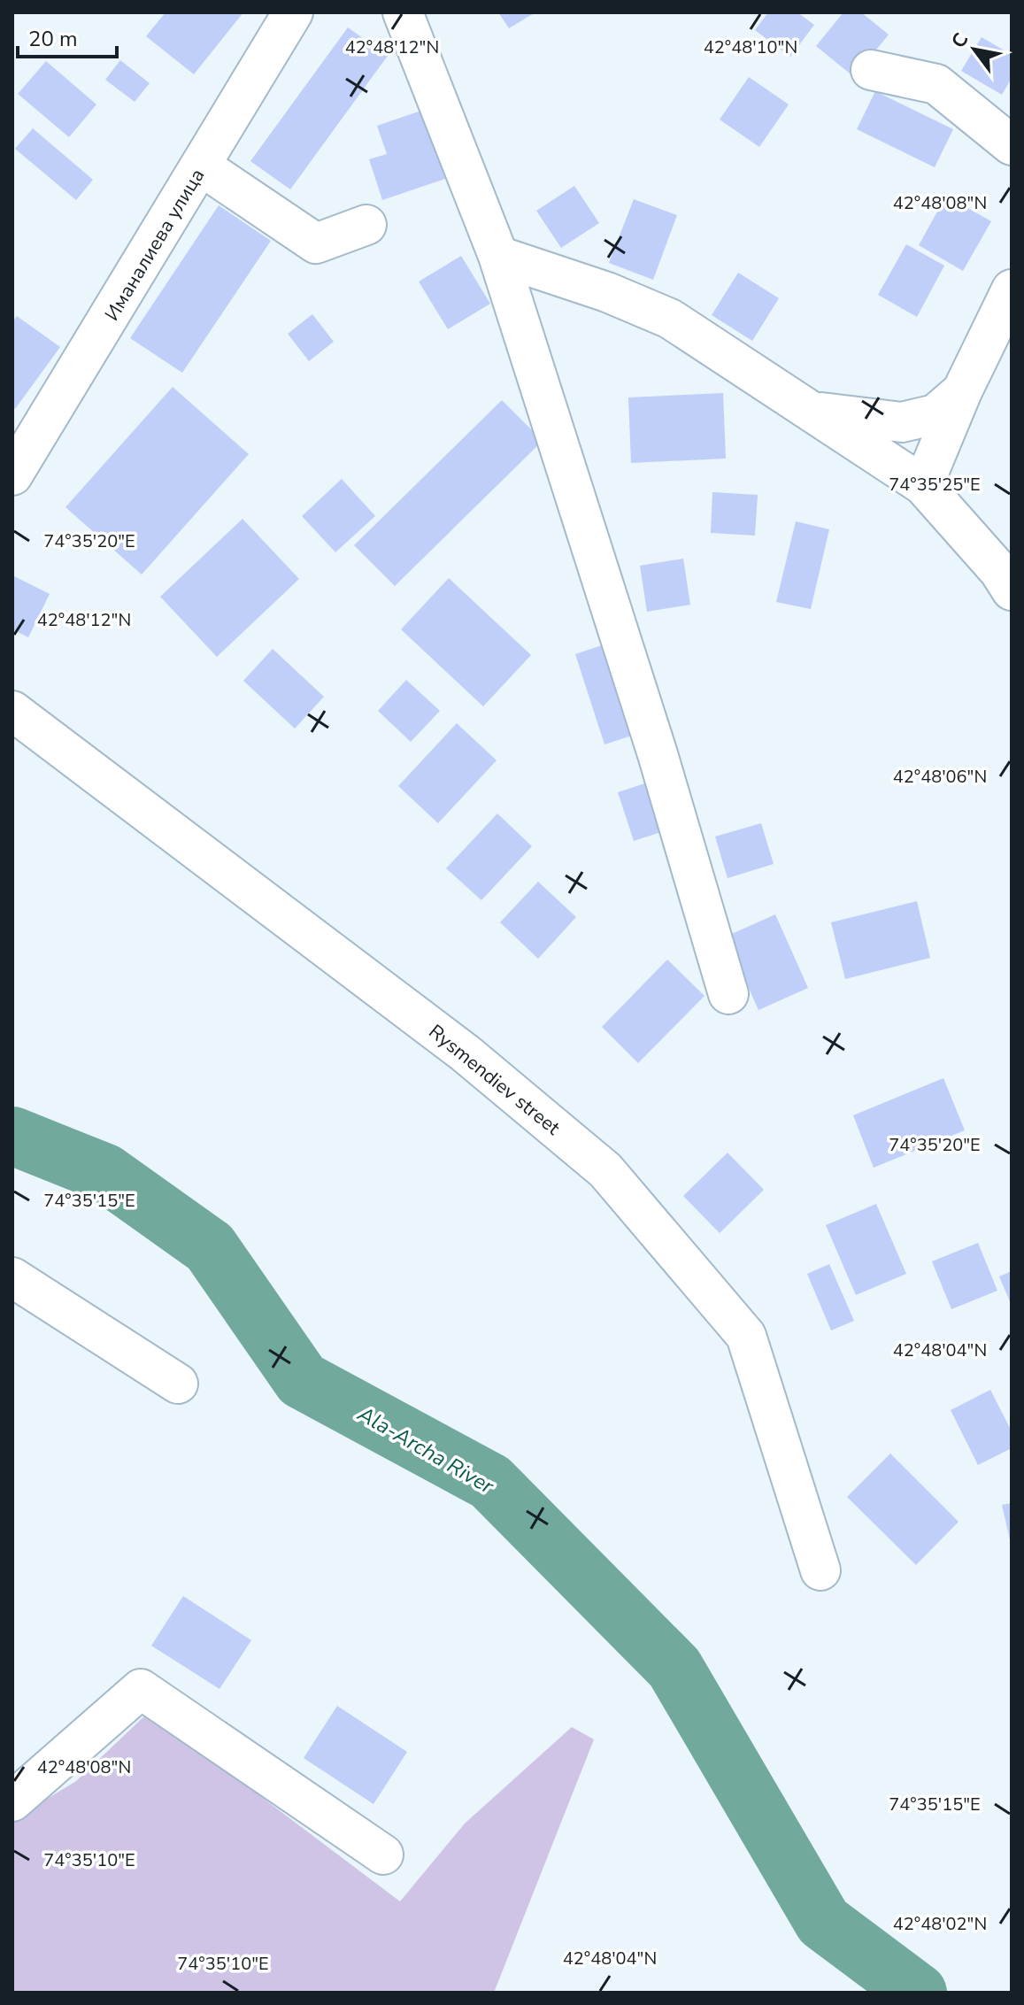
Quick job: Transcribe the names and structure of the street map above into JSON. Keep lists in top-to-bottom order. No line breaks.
{"streets":{"street":["Иманалиева улица","Rysmendiev street"]},"water":["Ala-Archa River"],"scale_bar":"20 m","north":"top left","coordinates":["42°48'12\"N","42°48'10\"N","42°48'08\"N","74°35'25\"E","74°35'20\"E","42°48'06\"N","74°35'15\"E","42°48'04\"N","74°35'10\"E","42°48'02\"N"]}
